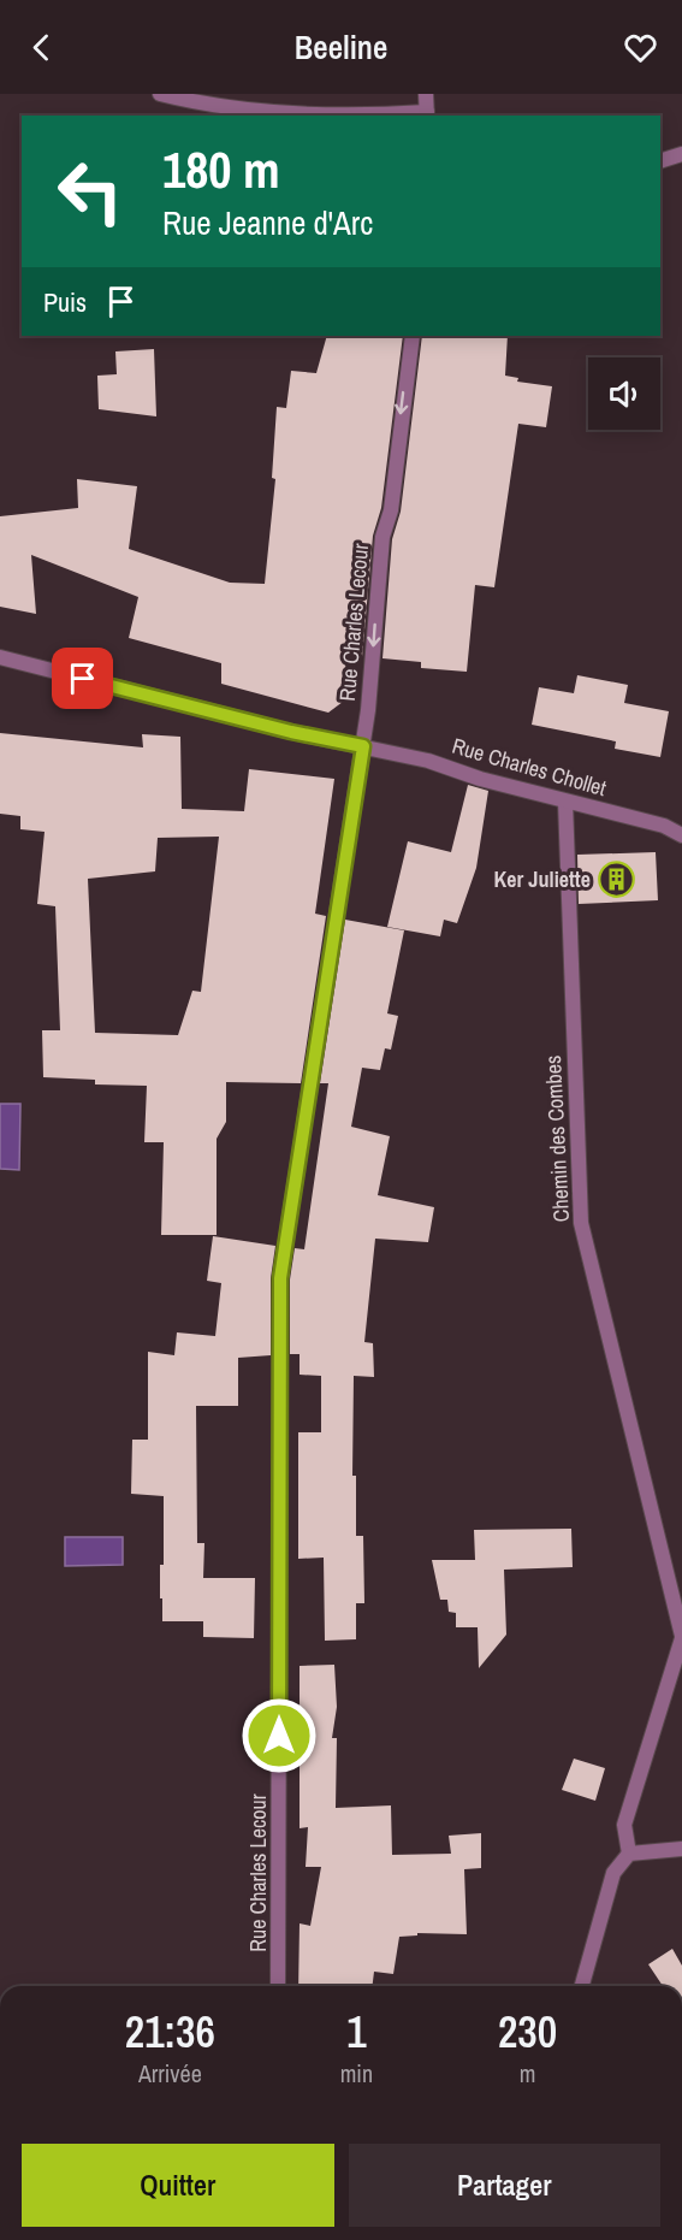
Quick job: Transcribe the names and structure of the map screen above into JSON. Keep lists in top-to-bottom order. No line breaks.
{"streets":{"street":["Rue Charles Lecour","Rue Charles Chollet","Chemin des Combes"]},"crossings":[["Rue Charles Lecour","Rue Charles Chollet"],["Rue Charles Chollet","Chemin des Combes"]],"places":{"building":["Ker Juliette"]},"page":{"header":"Beeline","turn":["180 m","Rue Jeanne d'Arc"],"then":"Puis","eta":["21:36","Arrivée","1","min","230","m"],"buttons":["Quitter","Partager"]}}
